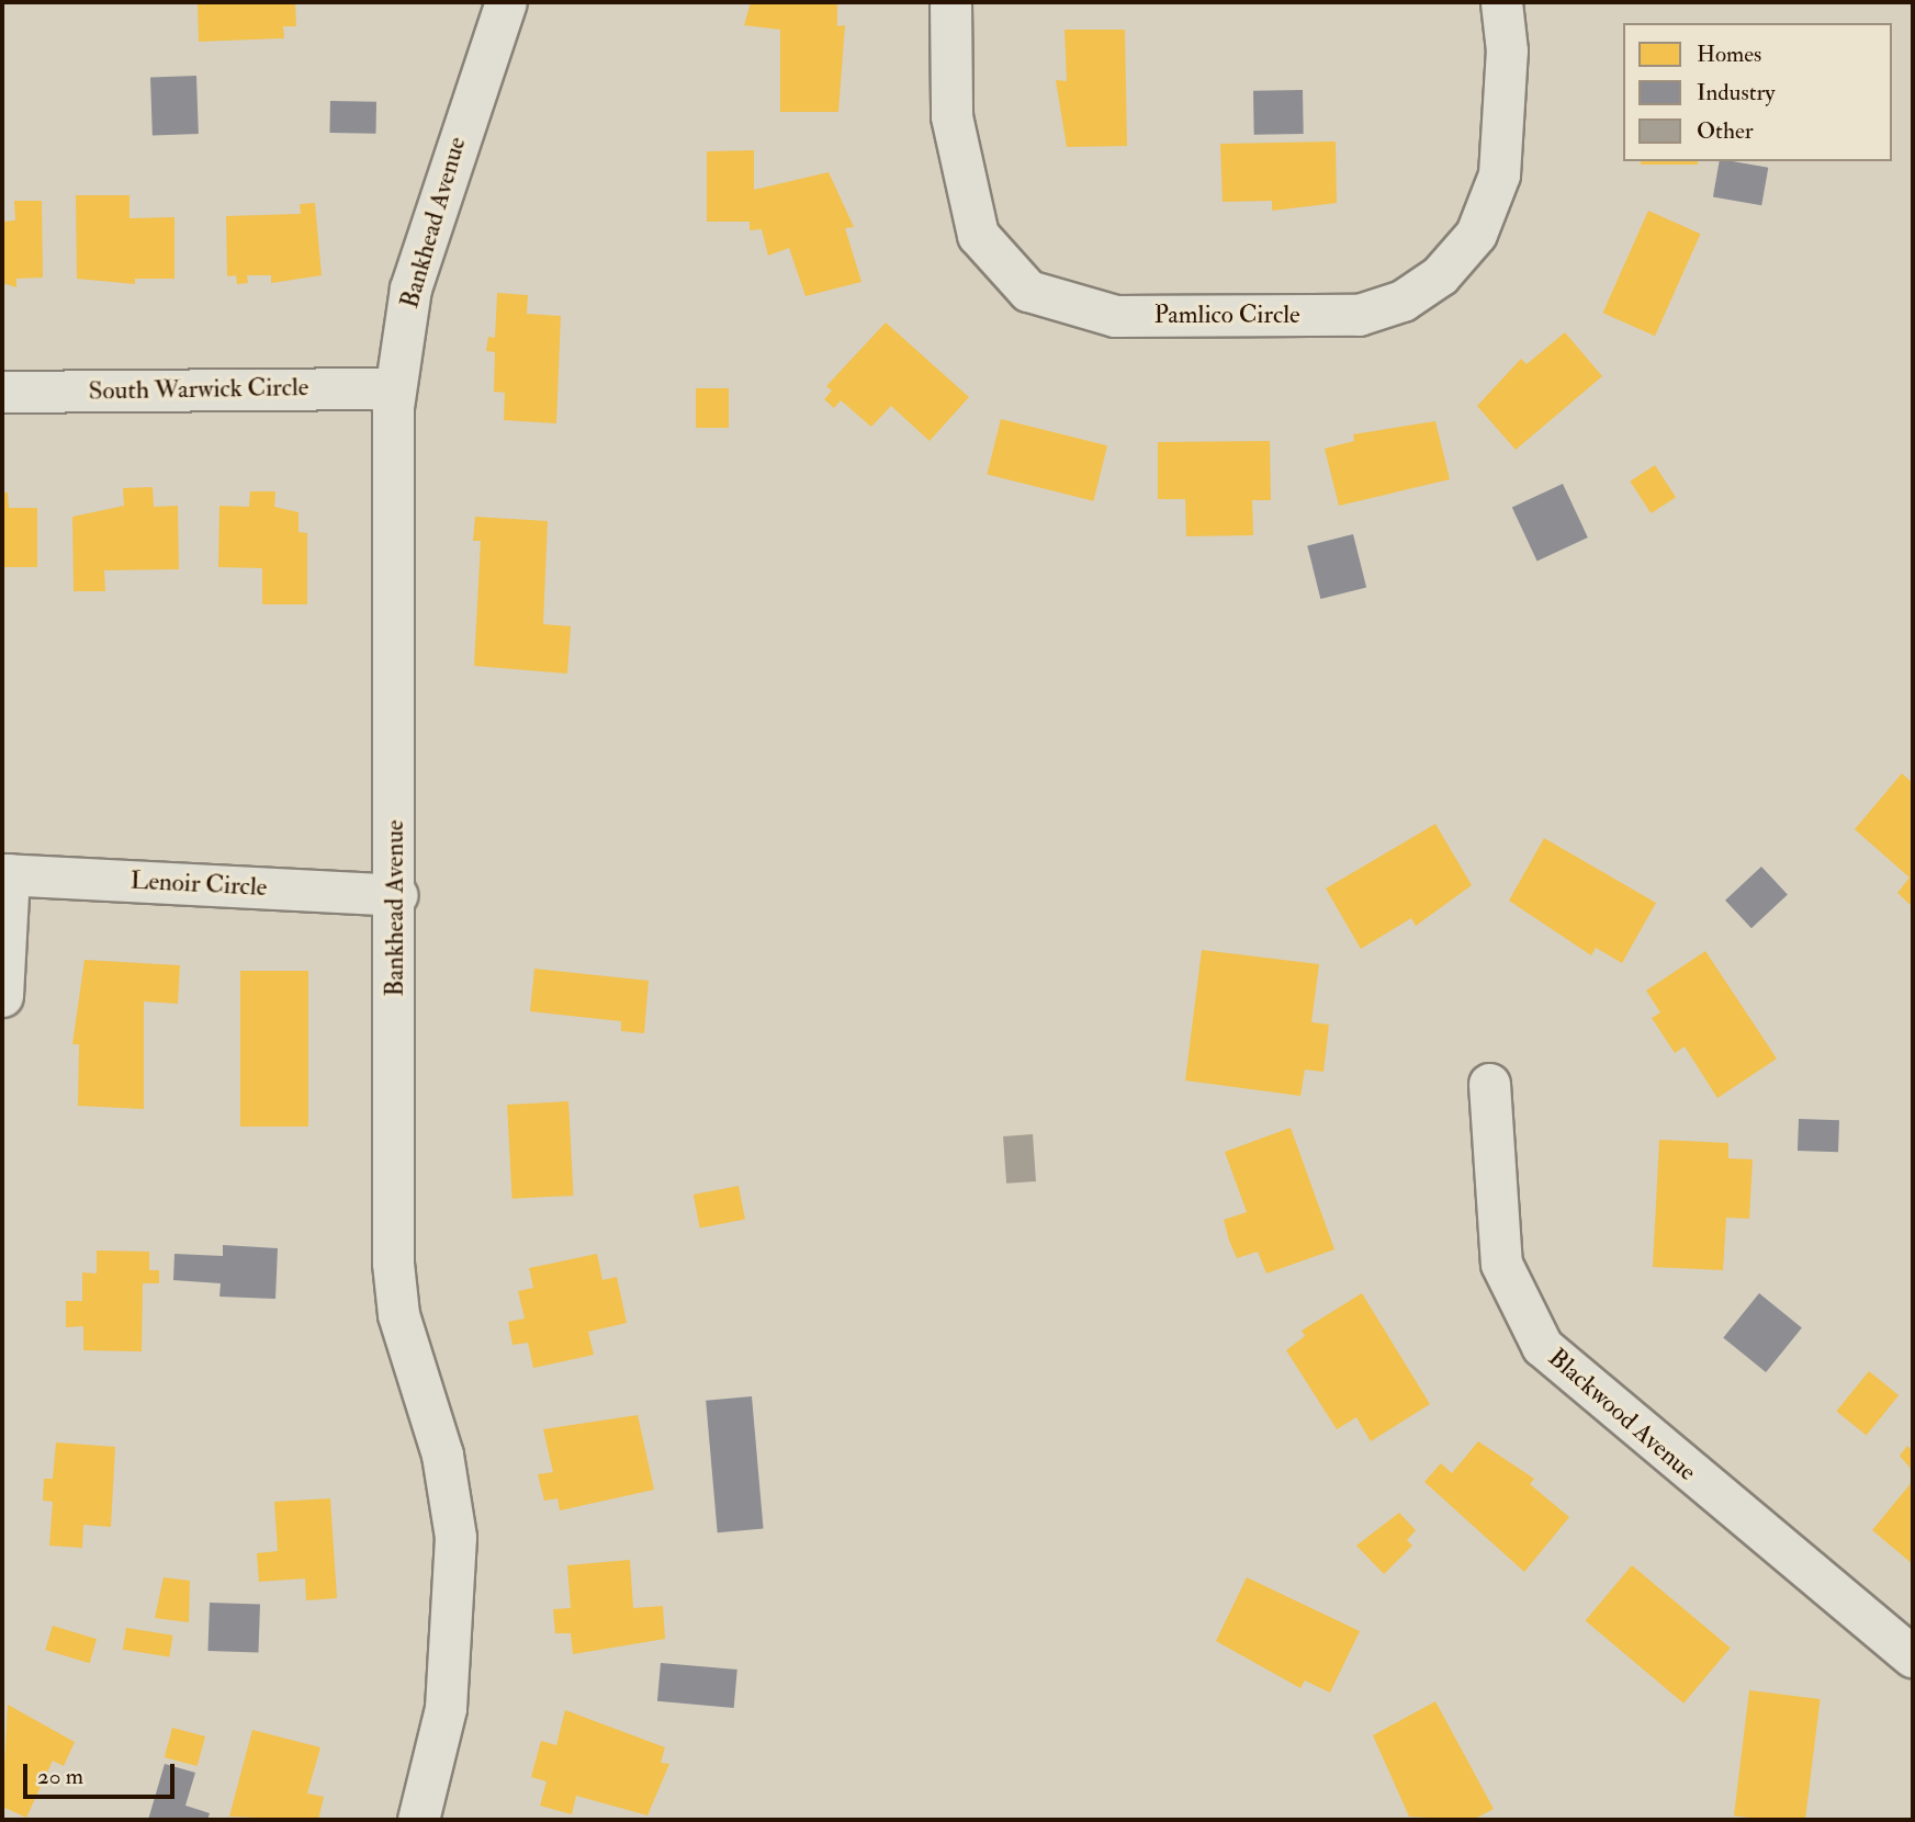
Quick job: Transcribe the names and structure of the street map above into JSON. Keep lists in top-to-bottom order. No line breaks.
{"streets":{"street":["Bankhead Avenue","Pamlico Circle","South Warwick Circle","Lenoir Circle","Blackwood Avenue"]},"crossings":[["Bankhead Avenue","South Warwick Circle"],["Bankhead Avenue","Lenoir Circle"]],"legend":["Homes","Industry","Other"],"scale_bar":"20 m"}
